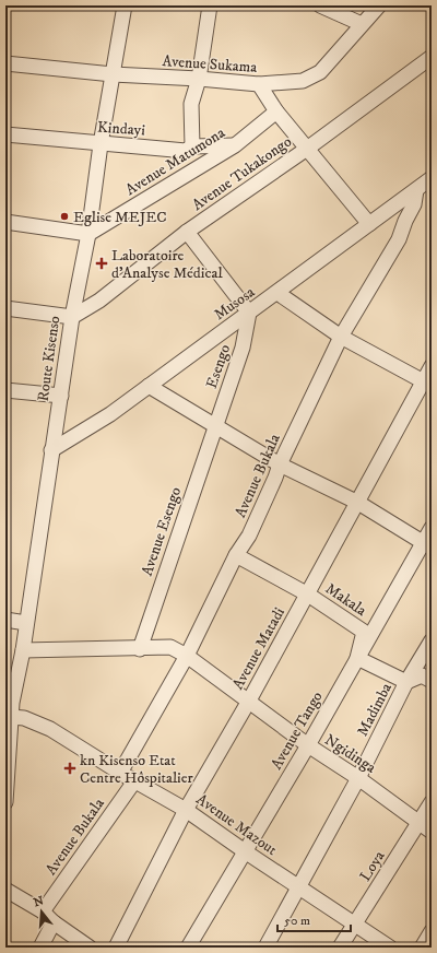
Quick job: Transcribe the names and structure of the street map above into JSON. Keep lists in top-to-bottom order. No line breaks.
{"streets":{"street":["Avenue Sukama","Kindayi","Avenue Matumona","Avenue Tukakongo","Musosa","Route Kisenso","Esengo","Avenue Bukala","Avenue Esengo","Makala","Avenue Matadi","Madimba","Avenue Tango","Ngidinga","Avenue Mazout","Loya"]},"crossings":[["Avenue Sukama","Route Kisenso"],["Kindayi","Avenue Matumona"],["Kindayi","Route Kisenso"],["Avenue Matumona","Route Kisenso"],["Avenue Tukakongo","Route Kisenso"],["Musosa","Route Kisenso"],["Musosa","Esengo"],["Musosa","Avenue Bukala"],["Route Kisenso","Ngidinga"],["Route Kisenso","Avenue Mazout"],["Esengo","Avenue Esengo"],["Avenue Bukala","Makala"],["Avenue Bukala","Ngidinga"],["Avenue Bukala","Avenue Mazout"],["Avenue Esengo","Ngidinga"],["Makala","Avenue Matadi"],["Makala","Avenue Tango"],["Avenue Matadi","Ngidinga"],["Avenue Matadi","Avenue Mazout"],["Madimba","Ngidinga"],["Madimba","Avenue Mazout"],["Avenue Tango","Ngidinga"],["Avenue Tango","Avenue Mazout"],["Ngidinga","Loya"],["Avenue Mazout","Loya"]],"places":{"other":["Eglise MEJEC"],"health":["Laboratoire d'Analyse Médical","kn Kisenso Etat Centre Hôspitalier"]},"scale_bar":"50 m","north":"top"}
